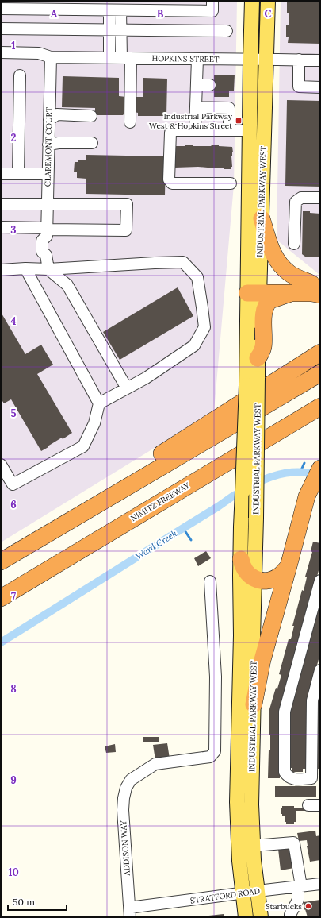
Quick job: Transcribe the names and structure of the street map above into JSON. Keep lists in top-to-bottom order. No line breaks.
{"streets":{"highway":["NIMITZ FREEWAY"],"main road":["INDUSTRIAL PARKWAY WEST"],"street":["HOPKINS STREET","CLAREMONT COURT","ADDISON WAY","STRATFORD ROAD"]},"crossings":[["HOPKINS STREET","CLAREMONT COURT"],["HOPKINS STREET","INDUSTRIAL PARKWAY WEST"],["INDUSTRIAL PARKWAY WEST","STRATFORD ROAD"],["ADDISON WAY","STRATFORD ROAD"]],"water":["Ward Creek"],"places":{"transit":["Industrial Parkway West & Hopkins Street"],"other":["Starbucks"]},"scale_bar":"50 m","grid":{"columns":["A","B","C"],"rows":["1","2","3","4","5","6","7","8","9","10"]}}
